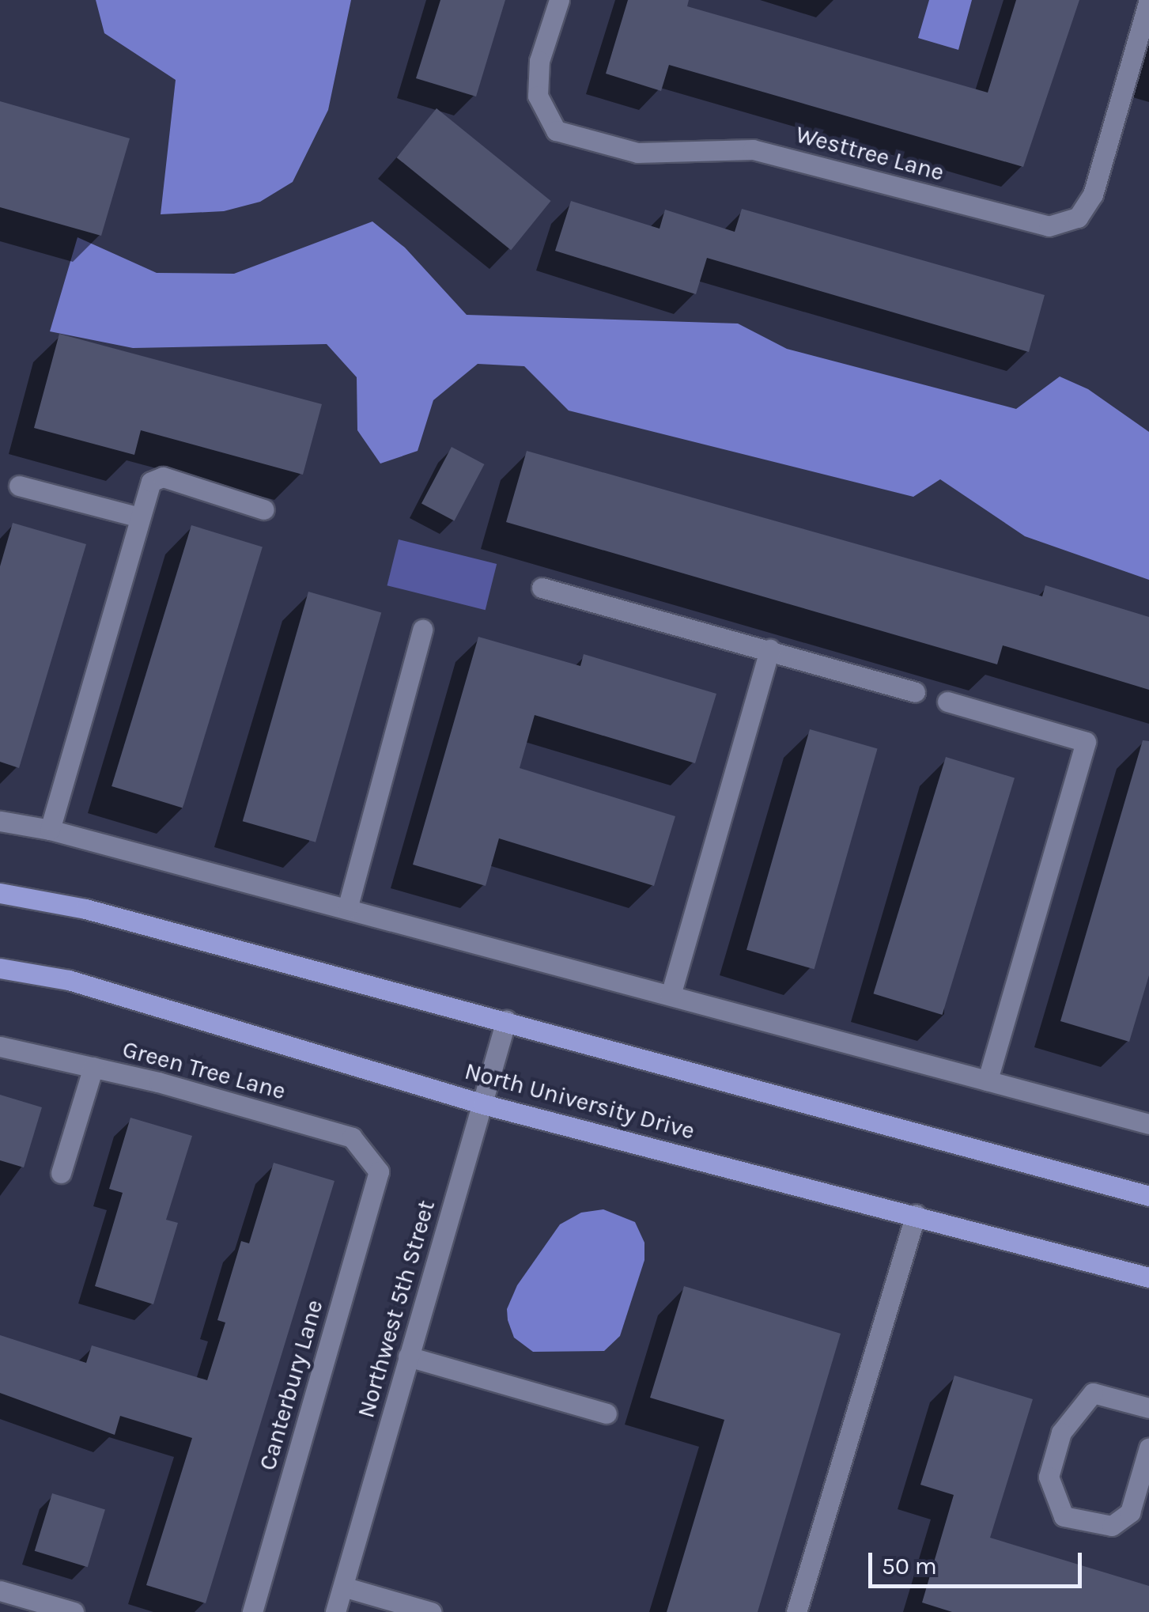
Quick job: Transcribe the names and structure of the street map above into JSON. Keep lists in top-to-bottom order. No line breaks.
{"streets":{"main road":["North University Drive"],"street":["Westtree Lane","Green Tree Lane","Northwest 5th Street","Canterbury Lane"]},"crossings":[["Green Tree Lane","Canterbury Lane"],["North University Drive","Northwest 5th Street"]],"scale_bar":"50 m"}
